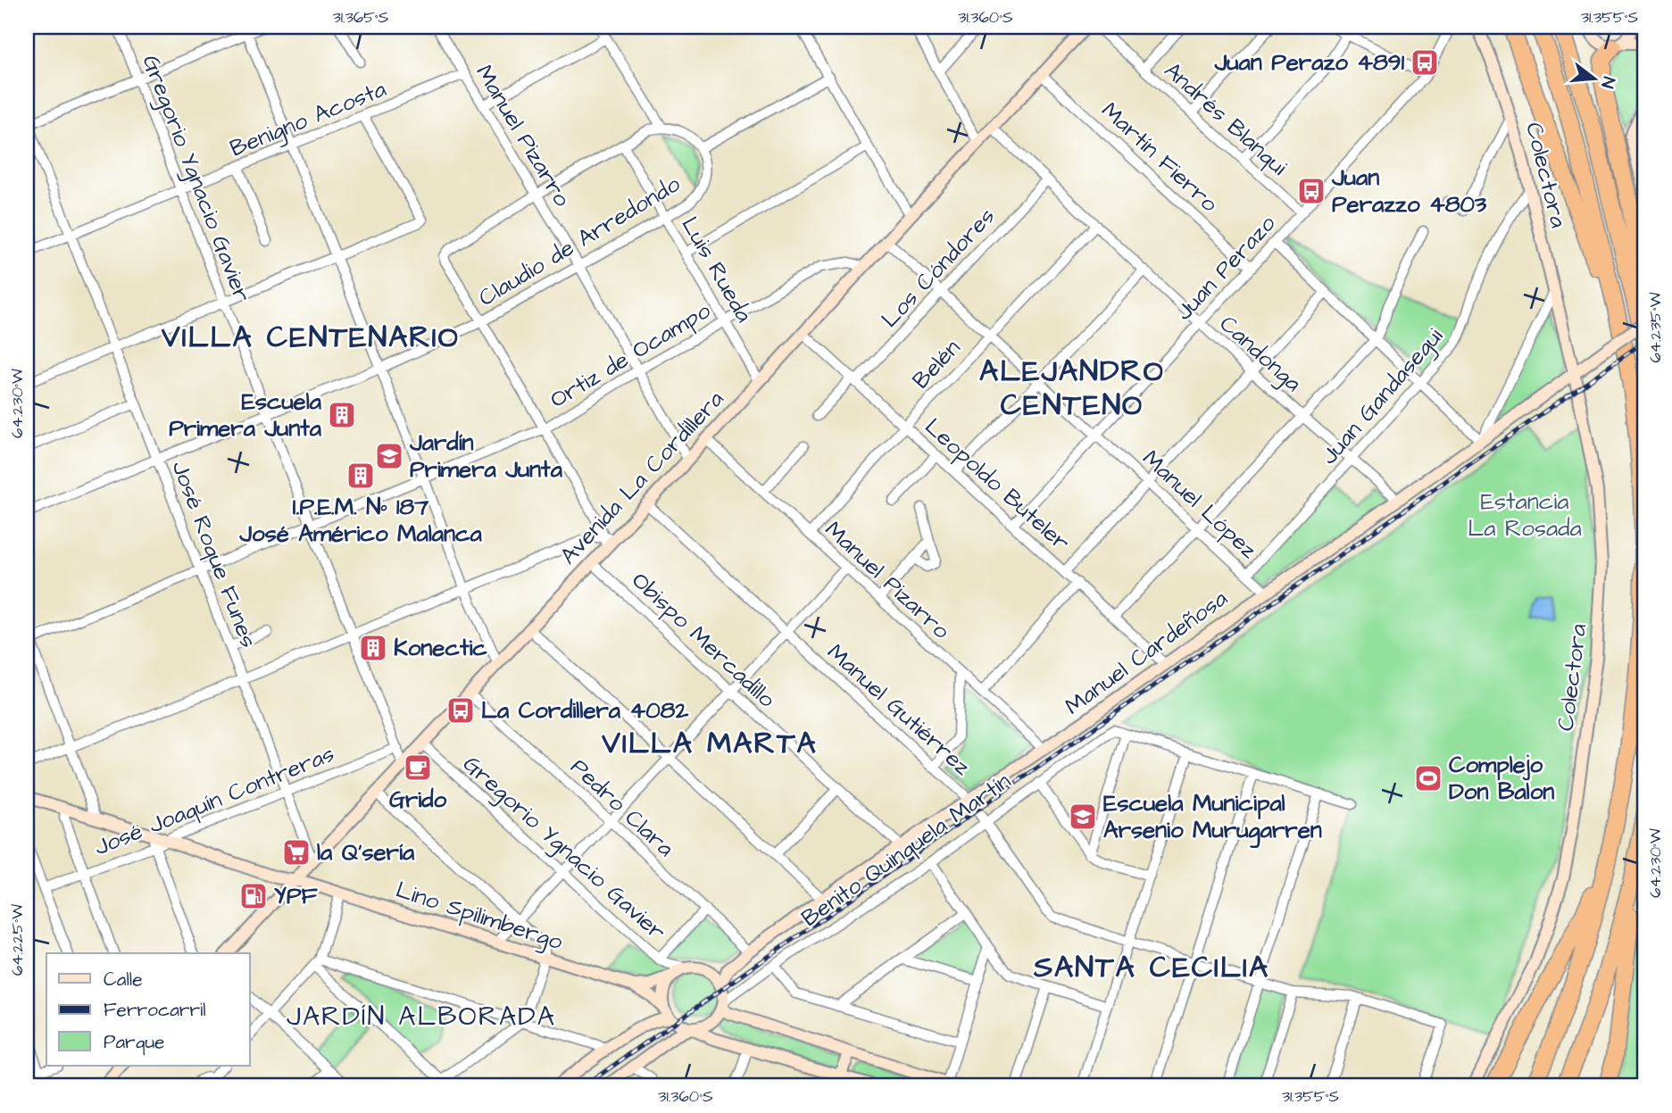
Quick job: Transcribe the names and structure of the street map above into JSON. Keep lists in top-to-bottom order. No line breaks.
{"streets":{"main road":["Colectora","Avenida La Cordillera","Manuel Cardeñosa","Lino Spilimbergo"],"street":["Benigno Acosta","Andrés Blanqui","Manuel Pizarro","Martín Fierro","Gregorio Ygnacio Gavier","Claudio de Arredondo","Los Cóndores","Juan Perazo","Luis Rueda","Candonga","Ortiz de Ocampo","Belén","Juan Gandasegui","Leopoldo Buteler","Manuel López","José Roque Funes","Obispo Mercadillo","Manuel Gutiérrez","José Joaquín Contreras","Pedro Clara","Benito Quinquela Martín"]},"crossings":[["Benigno Acosta","Manuel Pizarro"],["Benigno Acosta","Gregorio Ygnacio Gavier"],["Benigno Acosta","José Roque Funes"],["Andrés Blanqui","Juan Perazo"],["Manuel Pizarro","Claudio de Arredondo"],["Manuel Pizarro","Ortiz de Ocampo"],["Manuel Pizarro","Belén"],["Manuel Pizarro","Avenida La Cordillera"],["Manuel Pizarro","Manuel Cardeñosa"],["Martín Fierro","Juan Perazo"],["Martín Fierro","Avenida La Cordillera"],["Colectora","Juan Gandasegui"],["Colectora","Manuel Cardeñosa"],["Gregorio Ygnacio Gavier","Claudio de Arredondo"],["Gregorio Ygnacio Gavier","Ortiz de Ocampo"],["Gregorio Ygnacio Gavier","Avenida La Cordillera"],["Gregorio Ygnacio Gavier","Manuel Cardeñosa"],["Gregorio Ygnacio Gavier","José Joaquín Contreras"],["Gregorio Ygnacio Gavier","Benito Quinquela Martín"],["Gregorio Ygnacio Gavier","Lino Spilimbergo"],["Claudio de Arredondo","Luis Rueda"],["Claudio de Arredondo","José Roque Funes"],["Los Cóndores","Candonga"],["Los Cóndores","Leopoldo Buteler"],["Los Cóndores","Manuel López"],["Juan Perazo","Candonga"],["Juan Perazo","Leopoldo Buteler"],["Juan Perazo","Manuel López"],["Luis Rueda","Ortiz de Ocampo"],["Luis Rueda","Avenida La Cordillera"],["Candonga","Belén"],["Candonga","Juan Gandasegui"],["Candonga","Avenida La Cordillera"],["Candonga","Manuel Cardeñosa"],["Ortiz de Ocampo","Avenida La Cordillera"],["Ortiz de Ocampo","José Roque Funes"],["Belén","Leopoldo Buteler"],["Belén","Manuel López"],["Juan Gandasegui","Manuel López"],["Avenida La Cordillera","Leopoldo Buteler"],["Avenida La Cordillera","Manuel López"],["Avenida La Cordillera","José Roque Funes"],["Avenida La Cordillera","Obispo Mercadillo"],["Avenida La Cordillera","Manuel Gutiérrez"],["Avenida La Cordillera","Pedro Clara"],["Avenida La Cordillera","Lino Spilimbergo"],["Leopoldo Buteler","Manuel Cardeñosa"],["Manuel López","Manuel Cardeñosa"],["José Roque Funes","José Joaquín Contreras"],["Obispo Mercadillo","Manuel Cardeñosa"],["Manuel Cardeñosa","Manuel Gutiérrez"],["Manuel Cardeñosa","Pedro Clara"],["Manuel Cardeñosa","Benito Quinquela Martín"],["Manuel Cardeñosa","Lino Spilimbergo"],["Manuel Gutiérrez","Benito Quinquela Martín"],["José Joaquín Contreras","Lino Spilimbergo"],["Benito Quinquela Martín","Lino Spilimbergo"]],"districts":["VILLA CENTENARIO","ALEJANDRO CENTENO","VILLA MARTA","SANTA CECILIA","JARDÍN ALBORADA"],"parks":["Estancia La Rosada"],"places":{"bus stop":["Juan Perazo 4891","Juan Perazzo 4803","La Cordillera 4082"],"building":["Escuela Primera Junta","I.P.E.M. Nº 187 José Américo Malanca","Konectic"],"school or university":["Jardín Primera Junta","Escuela Municipal Arsenio Murugarren"],"cafe":["Grido"],"sports":["Complejo Don Balon"],"supermarket":["la Q'sería"],"fuel station":["YPF"]},"legend":["Calle","Ferrocarril","Parque"],"north":"right","coordinates":["31.365°S","31.360°S","31.355°S","64.235°W","64.230°W","64.225°W"]}
